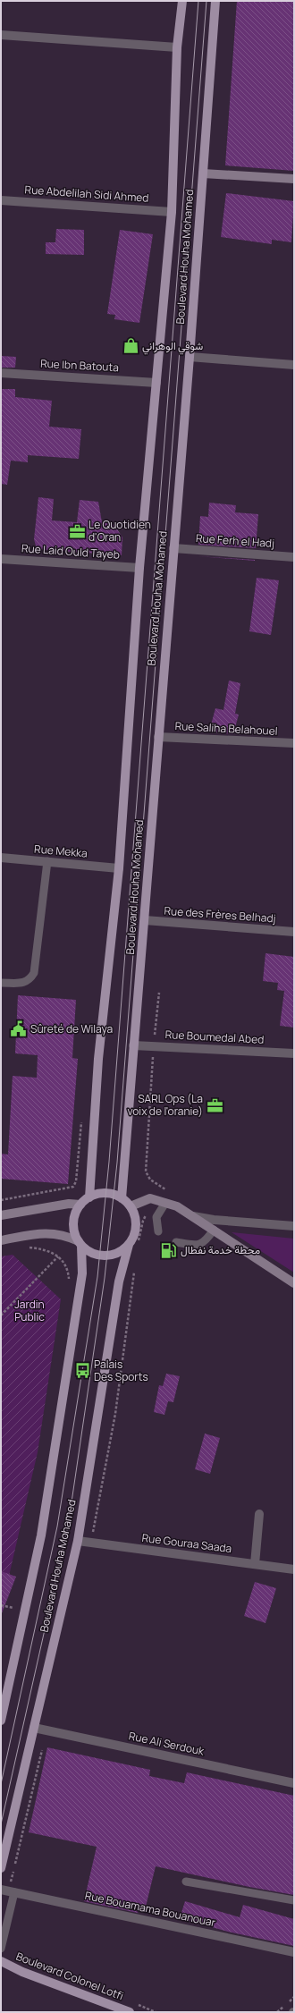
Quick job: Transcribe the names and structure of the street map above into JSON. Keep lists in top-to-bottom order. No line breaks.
{"streets":{"main road":["Boulevard Houha Mohamed","Boulevard Colonel Lotfi"],"street":["Rue Abdelilah Sidi Ahmed","Rue Ibn Batouta","Rue Ferh el Hadj","Rue Laid Ould Tayeb","Rue Saliha Belahouel","Rue Mekka","Rue des Frères Belhadj","Rue Boumedal Abed","Rue Gouraa Saada","Rue Ali Serdouk","Rue Bouamama Bouanouar"]},"crossings":[["Rue Abdelilah Sidi Ahmed","Boulevard Houha Mohamed"],["Boulevard Houha Mohamed","Rue Ibn Batouta"],["Boulevard Houha Mohamed","Rue Ferh el Hadj"],["Boulevard Houha Mohamed","Rue Laid Ould Tayeb"],["Boulevard Houha Mohamed","Rue Saliha Belahouel"],["Boulevard Houha Mohamed","Rue Mekka"],["Boulevard Houha Mohamed","Rue des Frères Belhadj"],["Boulevard Houha Mohamed","Rue Boumedal Abed"],["Boulevard Houha Mohamed","Rue Gouraa Saada"],["Boulevard Houha Mohamed","Rue Ali Serdouk"]],"parks":["Jardin Public"],"places":{"shop":["شوقي الوهراني"],"office":["Le Quotidien d'Oran","SARL Ops (La voix de l'oranie)"],"public building":["Sûreté de Wilaya"],"fuel station":["محطة خدمة نفطال"],"bus stop":["Palais Des Sports"]}}
